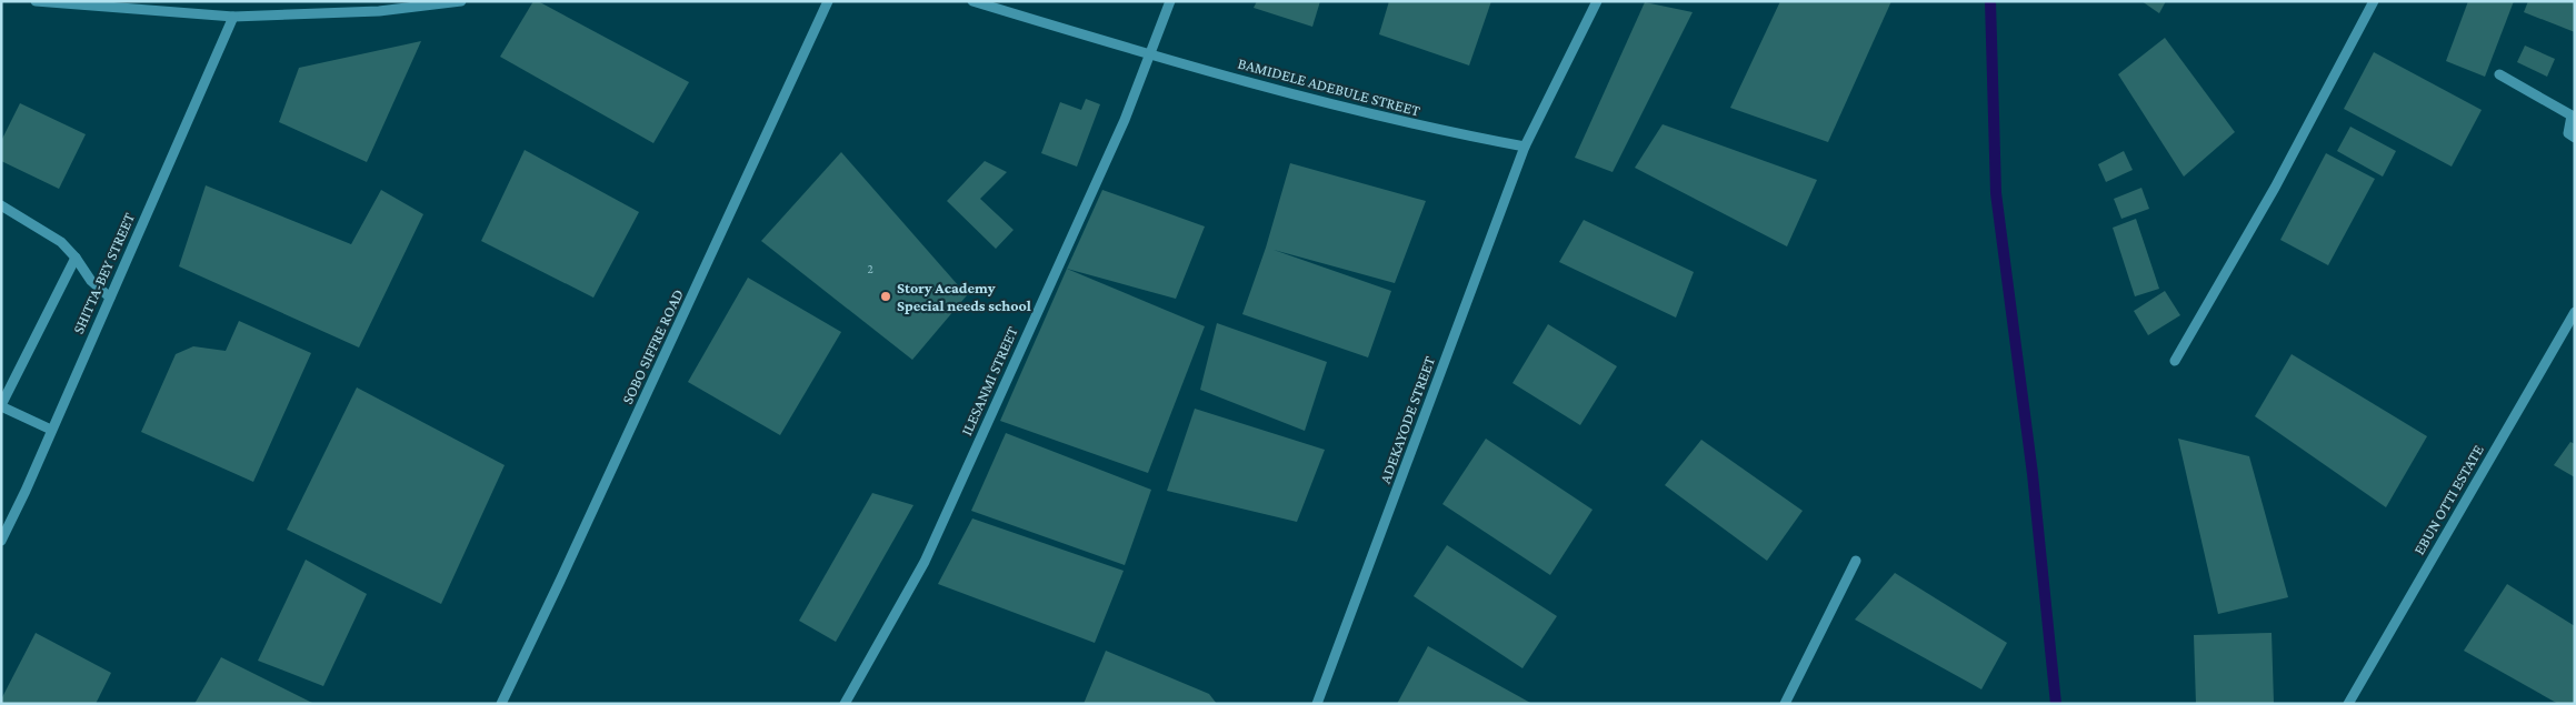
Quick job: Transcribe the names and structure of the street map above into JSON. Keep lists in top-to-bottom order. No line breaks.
{"streets":{"street":["BAMIDELE ADEBULE STREET","SHITTA-BEY STREET","SOBO SIFFRE ROAD","ILESANMI STREET","ADEKAYODE STREET","EBUN OTTI ESTATE"]},"crossings":[["BAMIDELE ADEBULE STREET","ILESANMI STREET"],["BAMIDELE ADEBULE STREET","ADEKAYODE STREET"]],"places":["Story Academy Special needs school"],"house_numbers":["2"]}
